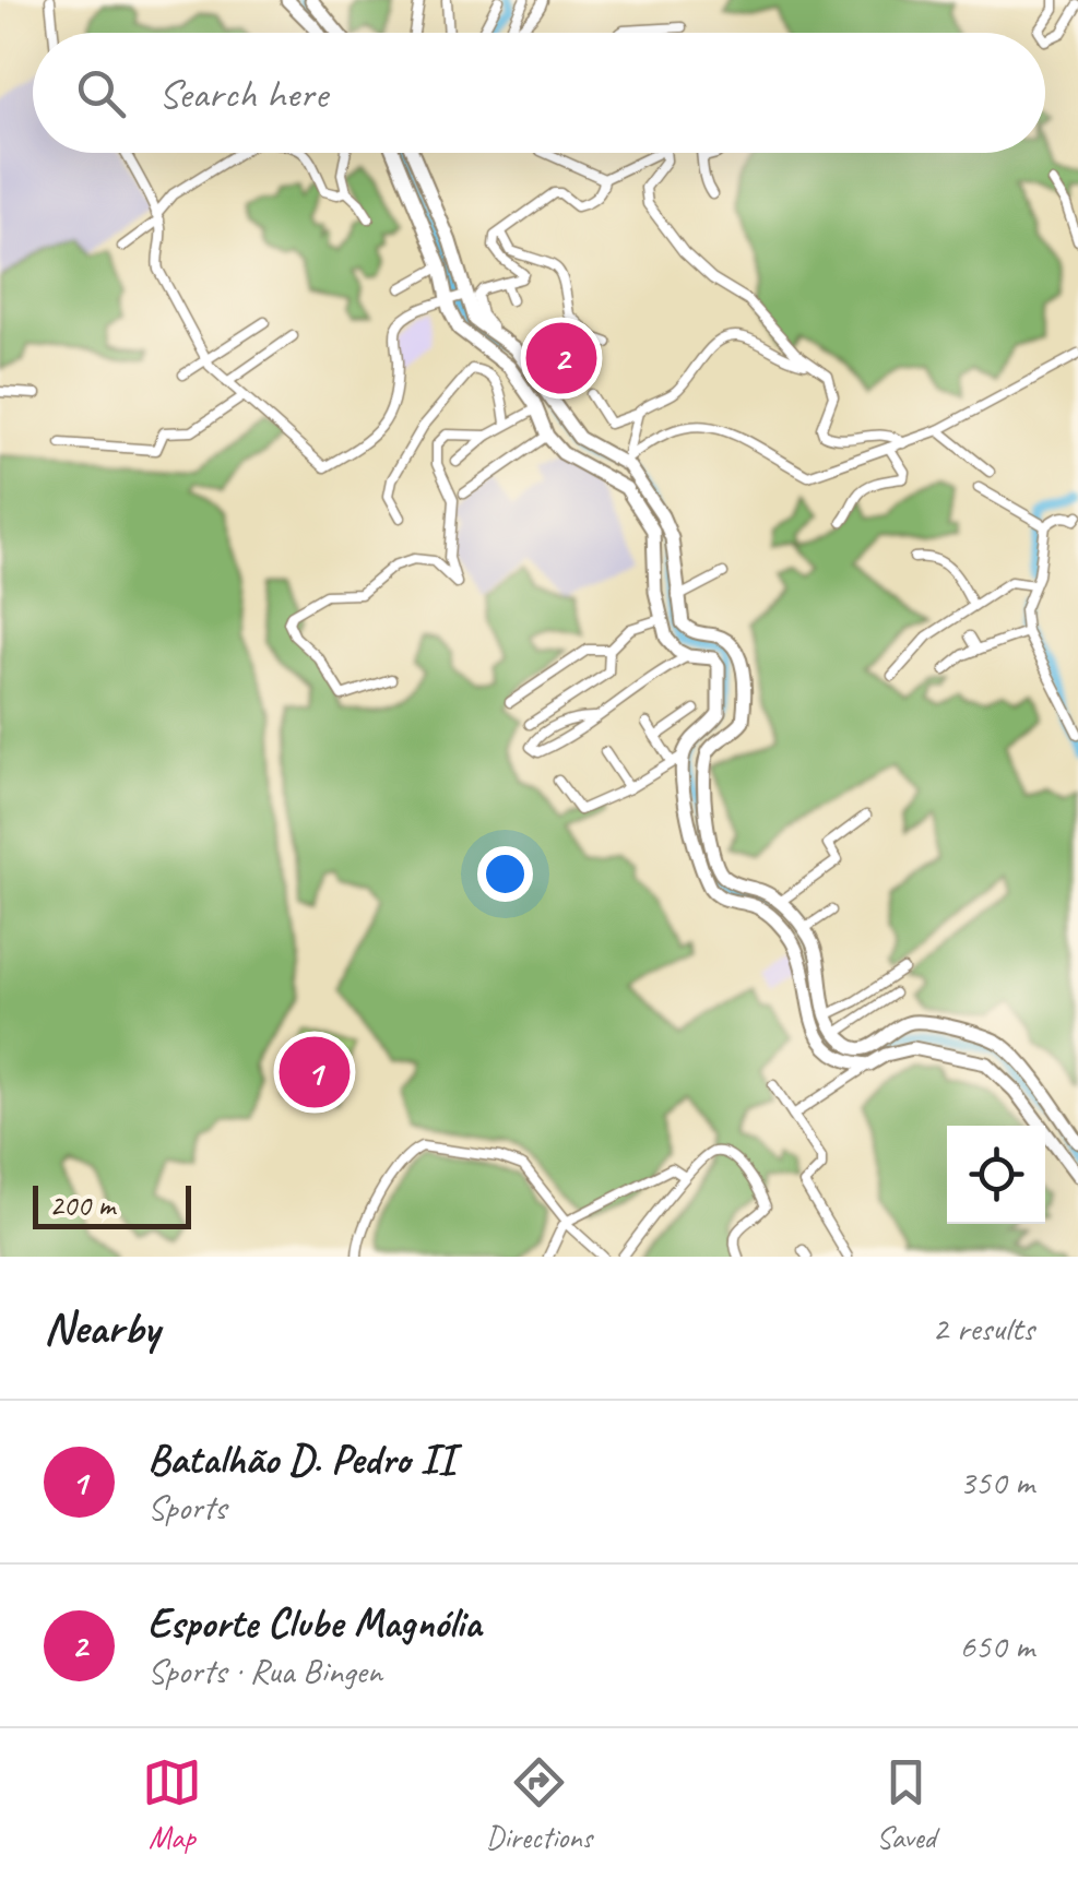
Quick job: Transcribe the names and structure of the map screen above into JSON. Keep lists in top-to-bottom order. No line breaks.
{"scale_bar":"200 m","page":{"search":"Search here","pins":["2","1"],"scale":"200 m","heading":["Nearby","2 results"],"list":[{"mark":"1","name":"Batalhão D. Pedro II","note":"Sports","value":"350 m"},{"mark":"2","name":"Esporte Clube Magnólia","note":"Sports · Rua Bingen","value":"650 m"}],"nav":["Map","Directions","Saved"]}}
